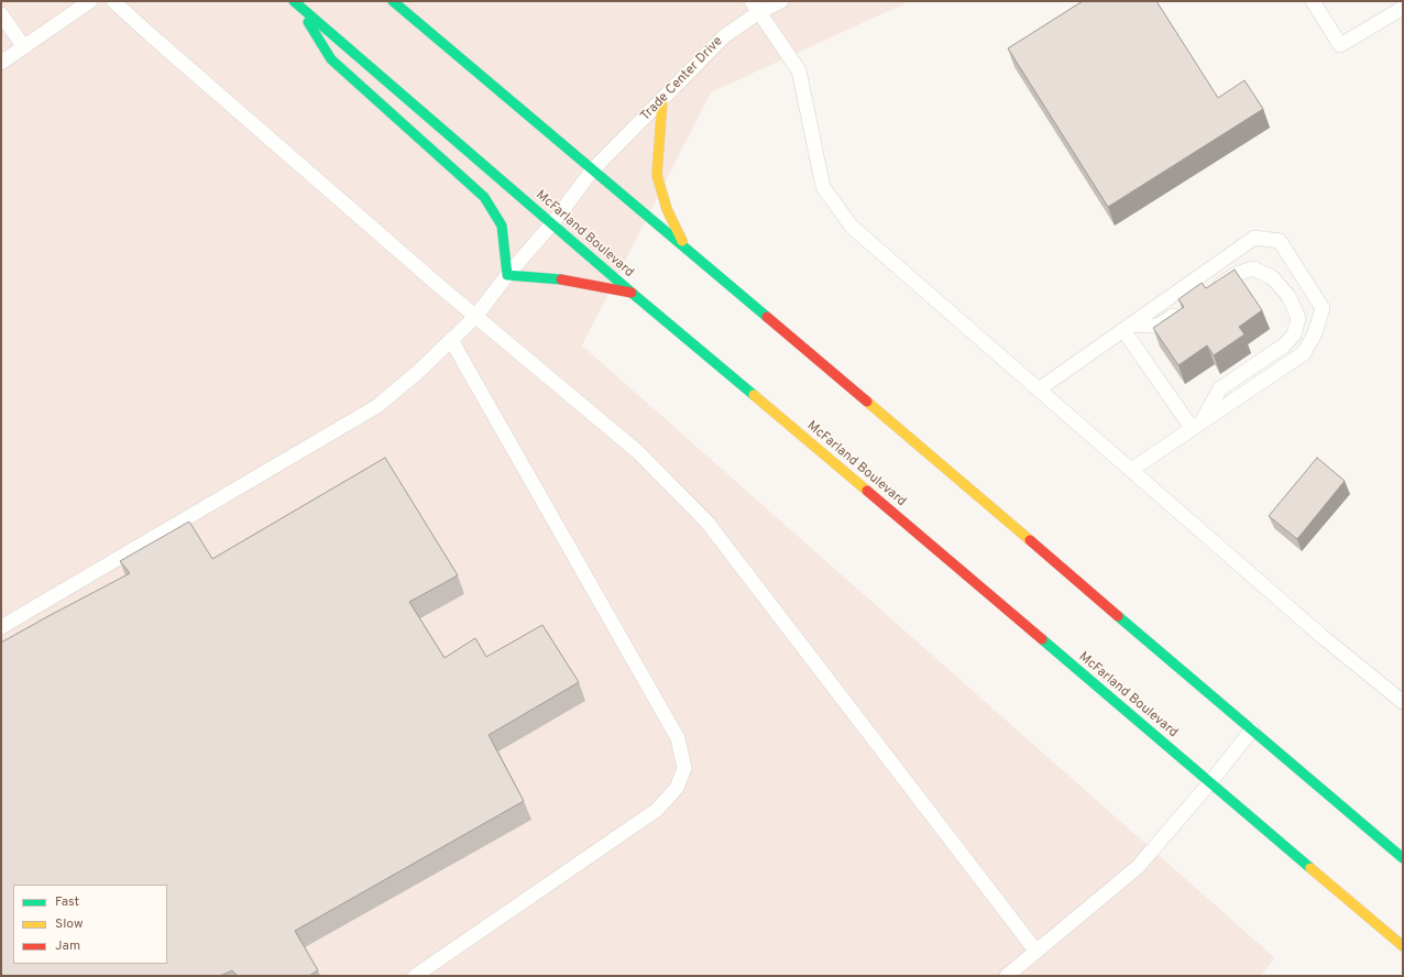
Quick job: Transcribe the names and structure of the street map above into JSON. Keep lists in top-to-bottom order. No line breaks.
{"streets":{"highway":["McFarland Boulevard"],"lane":["Trade Center Drive"]},"crossings":[["Trade Center Drive","McFarland Boulevard"]],"legend":["Fast","Slow","Jam"]}
